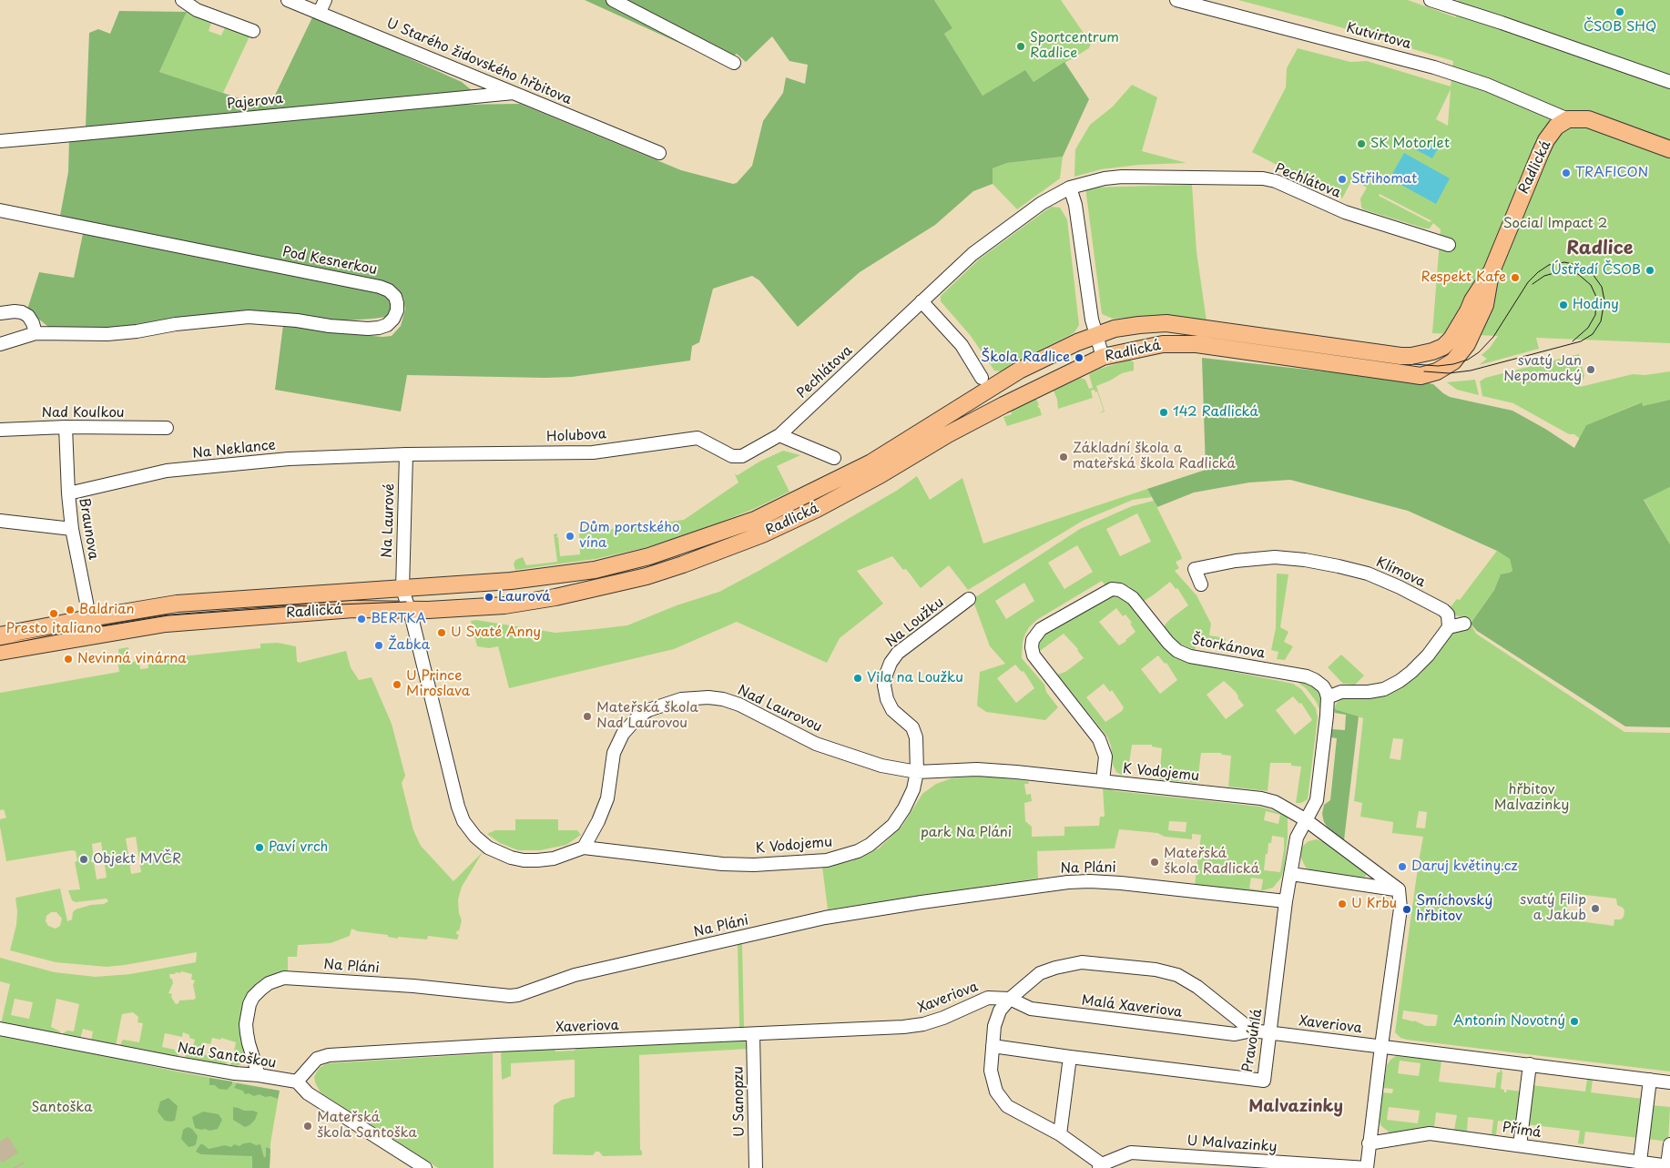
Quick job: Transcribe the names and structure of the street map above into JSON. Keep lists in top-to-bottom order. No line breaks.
{"streets":{"main road":["Radlická"],"street":["Kutvirtova","U Starého židovského hřbitova","Pajerova","Pechlátova","Pod Kesnerkou","Nad Koulkou","Holubova","Na Neklance","Na Laurové","Braunova","Klímova","Na Loužku","Štorkánova","Nad Laurovou","K Vodojemu","Na Pláni","Xaveriova","Malá Xaveriova","Pravoúhlá","Nad Santoškou","U Sanopzu","Přímá","U Malvazinky"]},"crossings":[["Kutvirtova","Radlická"],["U Starého židovského hřbitova","Pajerova"],["Radlická","Na Laurové"],["Radlická","Braunova"],["Radlická","K Vodojemu"],["Pechlátova","Holubova"],["Nad Koulkou","Braunova"],["Holubova","Na Neklance"],["Holubova","Na Laurové"],["Na Neklance","Na Laurové"],["Na Neklance","Braunova"],["Na Laurové","K Vodojemu"],["Na Loužku","Nad Laurovou"],["Na Loužku","K Vodojemu"],["Štorkánova","K Vodojemu"],["Nad Laurovou","K Vodojemu"],["K Vodojemu","Pravoúhlá"],["Na Pláni","Pravoúhlá"],["Na Pláni","Nad Santoškou"],["Xaveriova","Malá Xaveriova"],["Xaveriova","Pravoúhlá"],["Xaveriova","Nad Santoškou"],["Xaveriova","U Sanopzu"]],"districts":["Radlice","Malvazinky"],"parks":["Social Impact 2","hřbitov Malvazinky","park Na Pláni","Santoška"],"places":["ČSOB SHQ","Sportcentrum Radlice","SK Motorlet","TRAFICON","Střihomat","Ústředí ČSOB","Respekt Kafe","Hodiny","Škola Radlice","svatý Jan Nepomucký","142 Radlická","Základní škola a mateřská škola Radlická","Dům portského vína","Laurová","Baldrian","Presto italiano","BERTKA","U Svaté Anny","Žabka","Nevinná vinárna","Vila na Loužku","U Prince Miroslava","Mateřská škola Nad Laurovou","Paví vrch","Objekt MVČR","Mateřská škola Radlická","Daruj květiny.cz","U Krbu","svatý Filip a Jakub","Smíchovský hřbitov","Antonín Novotný","Mateřská škola Santoška"]}
